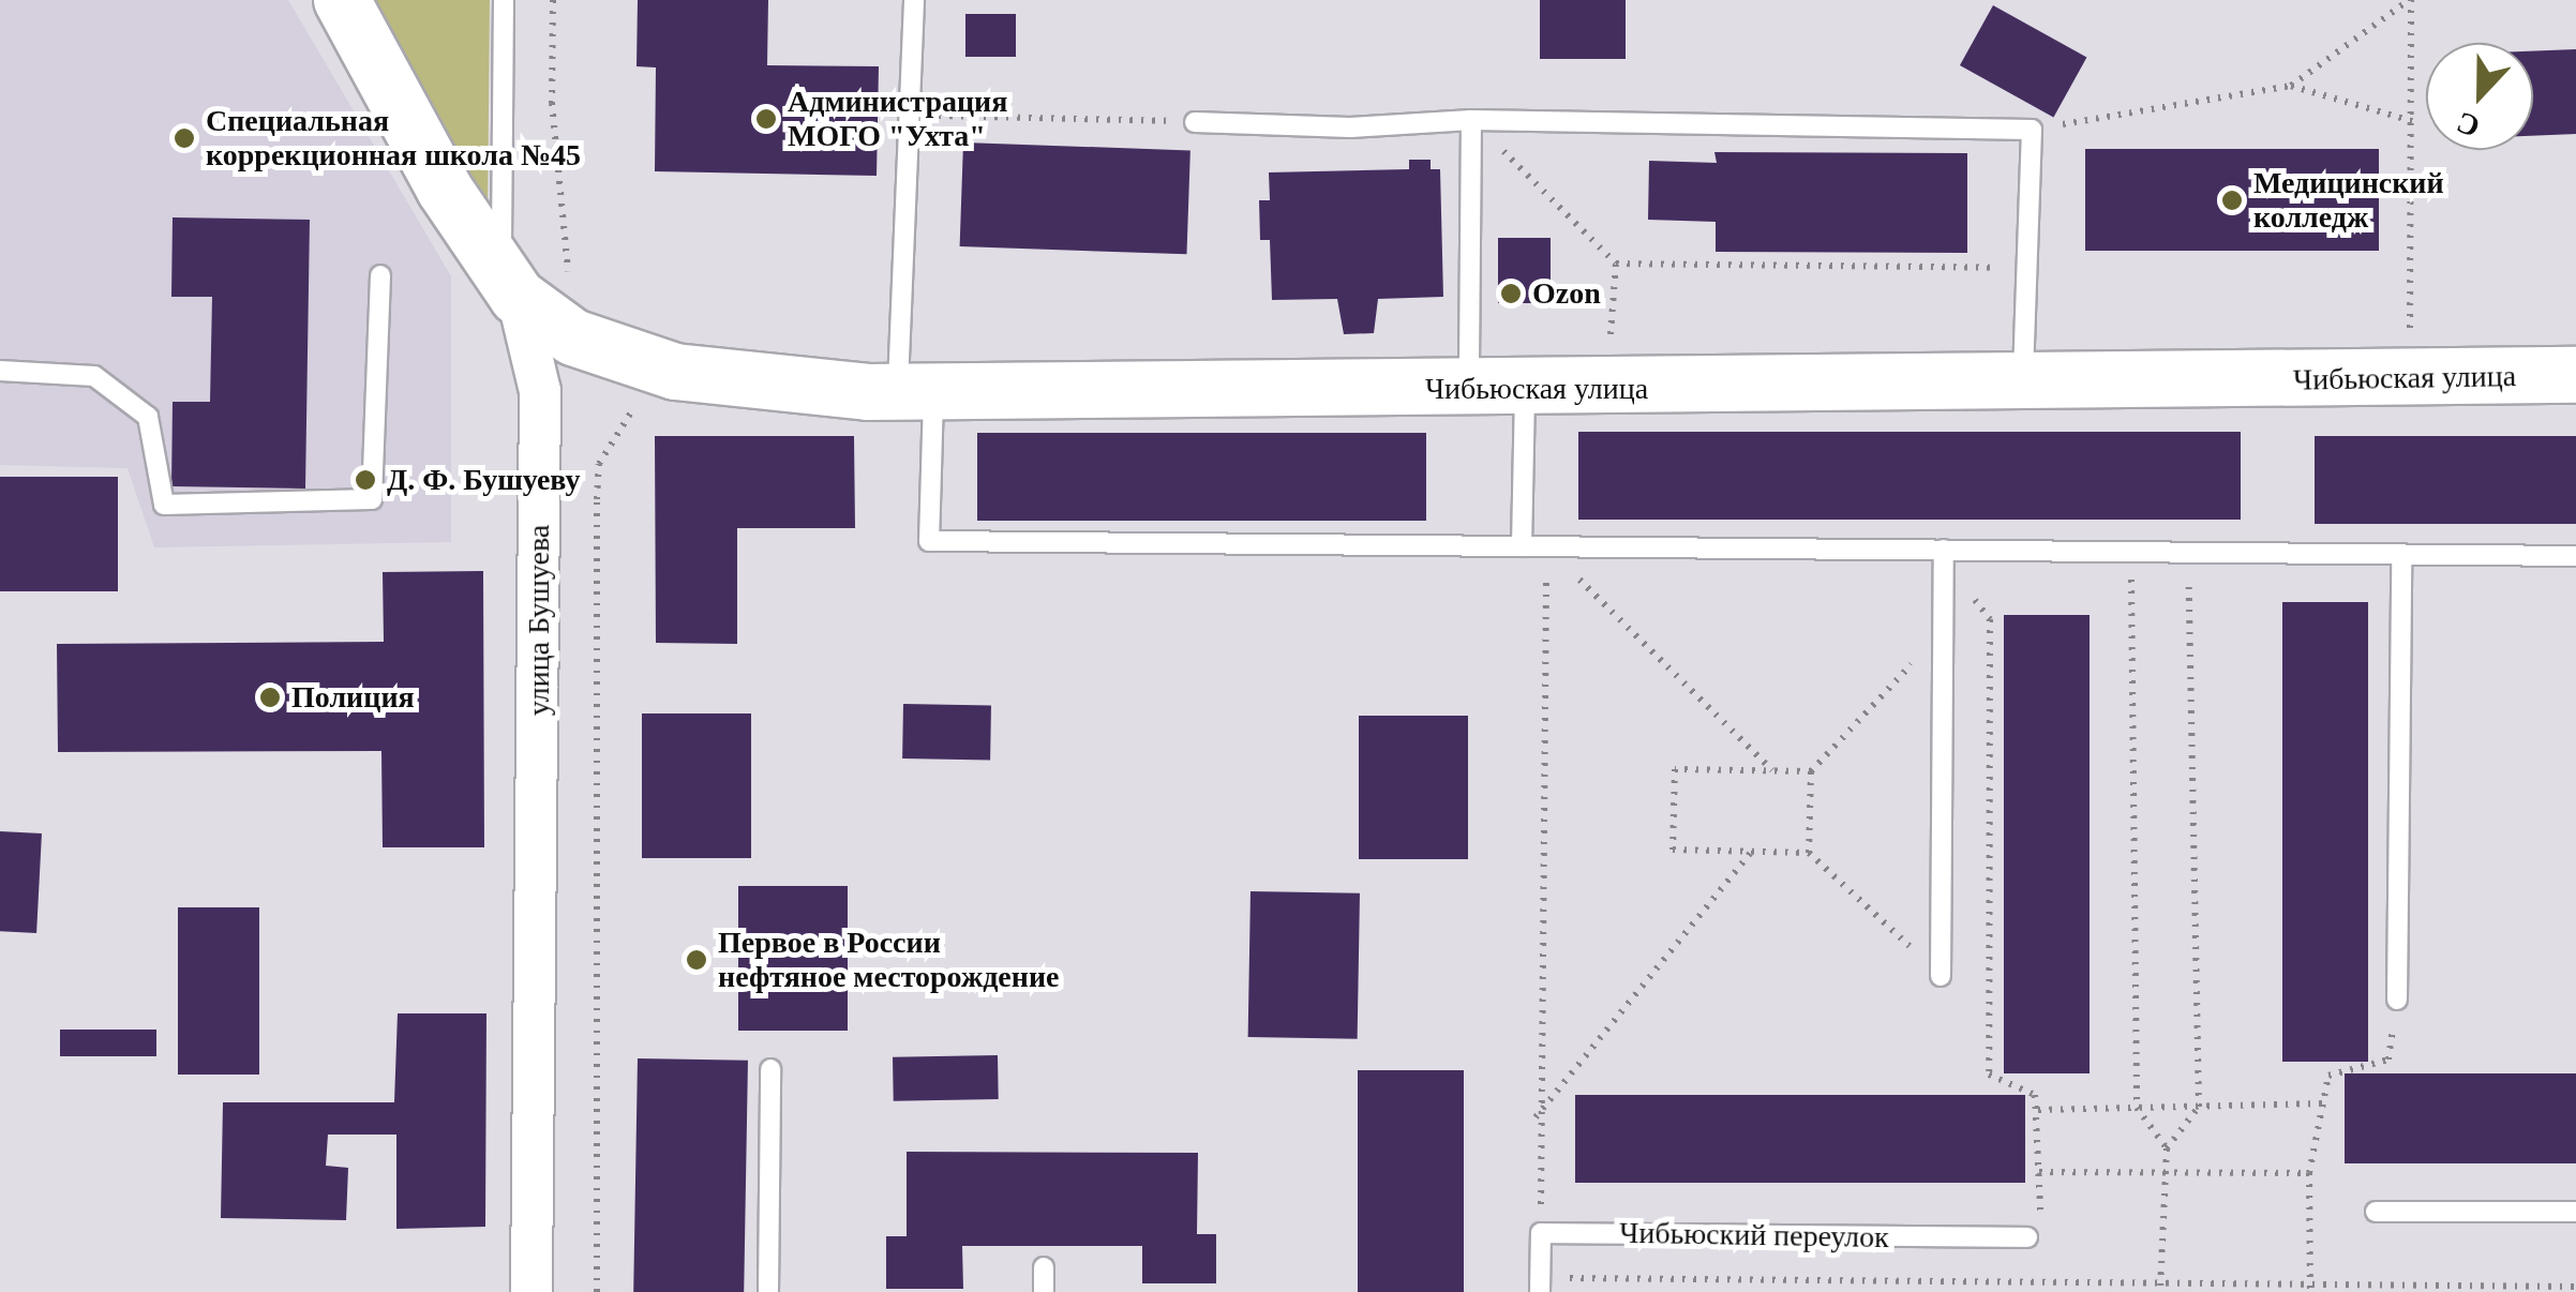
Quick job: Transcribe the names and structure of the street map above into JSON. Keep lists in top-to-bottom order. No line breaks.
{"streets":{"street":["Чибьюская улица","улица Бушуева"],"lane":["Чибьюский переулок"]},"crossings":[["Чибьюская улица","улица Бушуева"]],"places":["Администрация МОГО \"Ухта\"","Специальная коррекционная школа №45","Медицинский колледж","Ozon","Д. Ф. Бушуеву","Полиция","Первое в России нефтяное месторождение"],"north":"bottom"}
